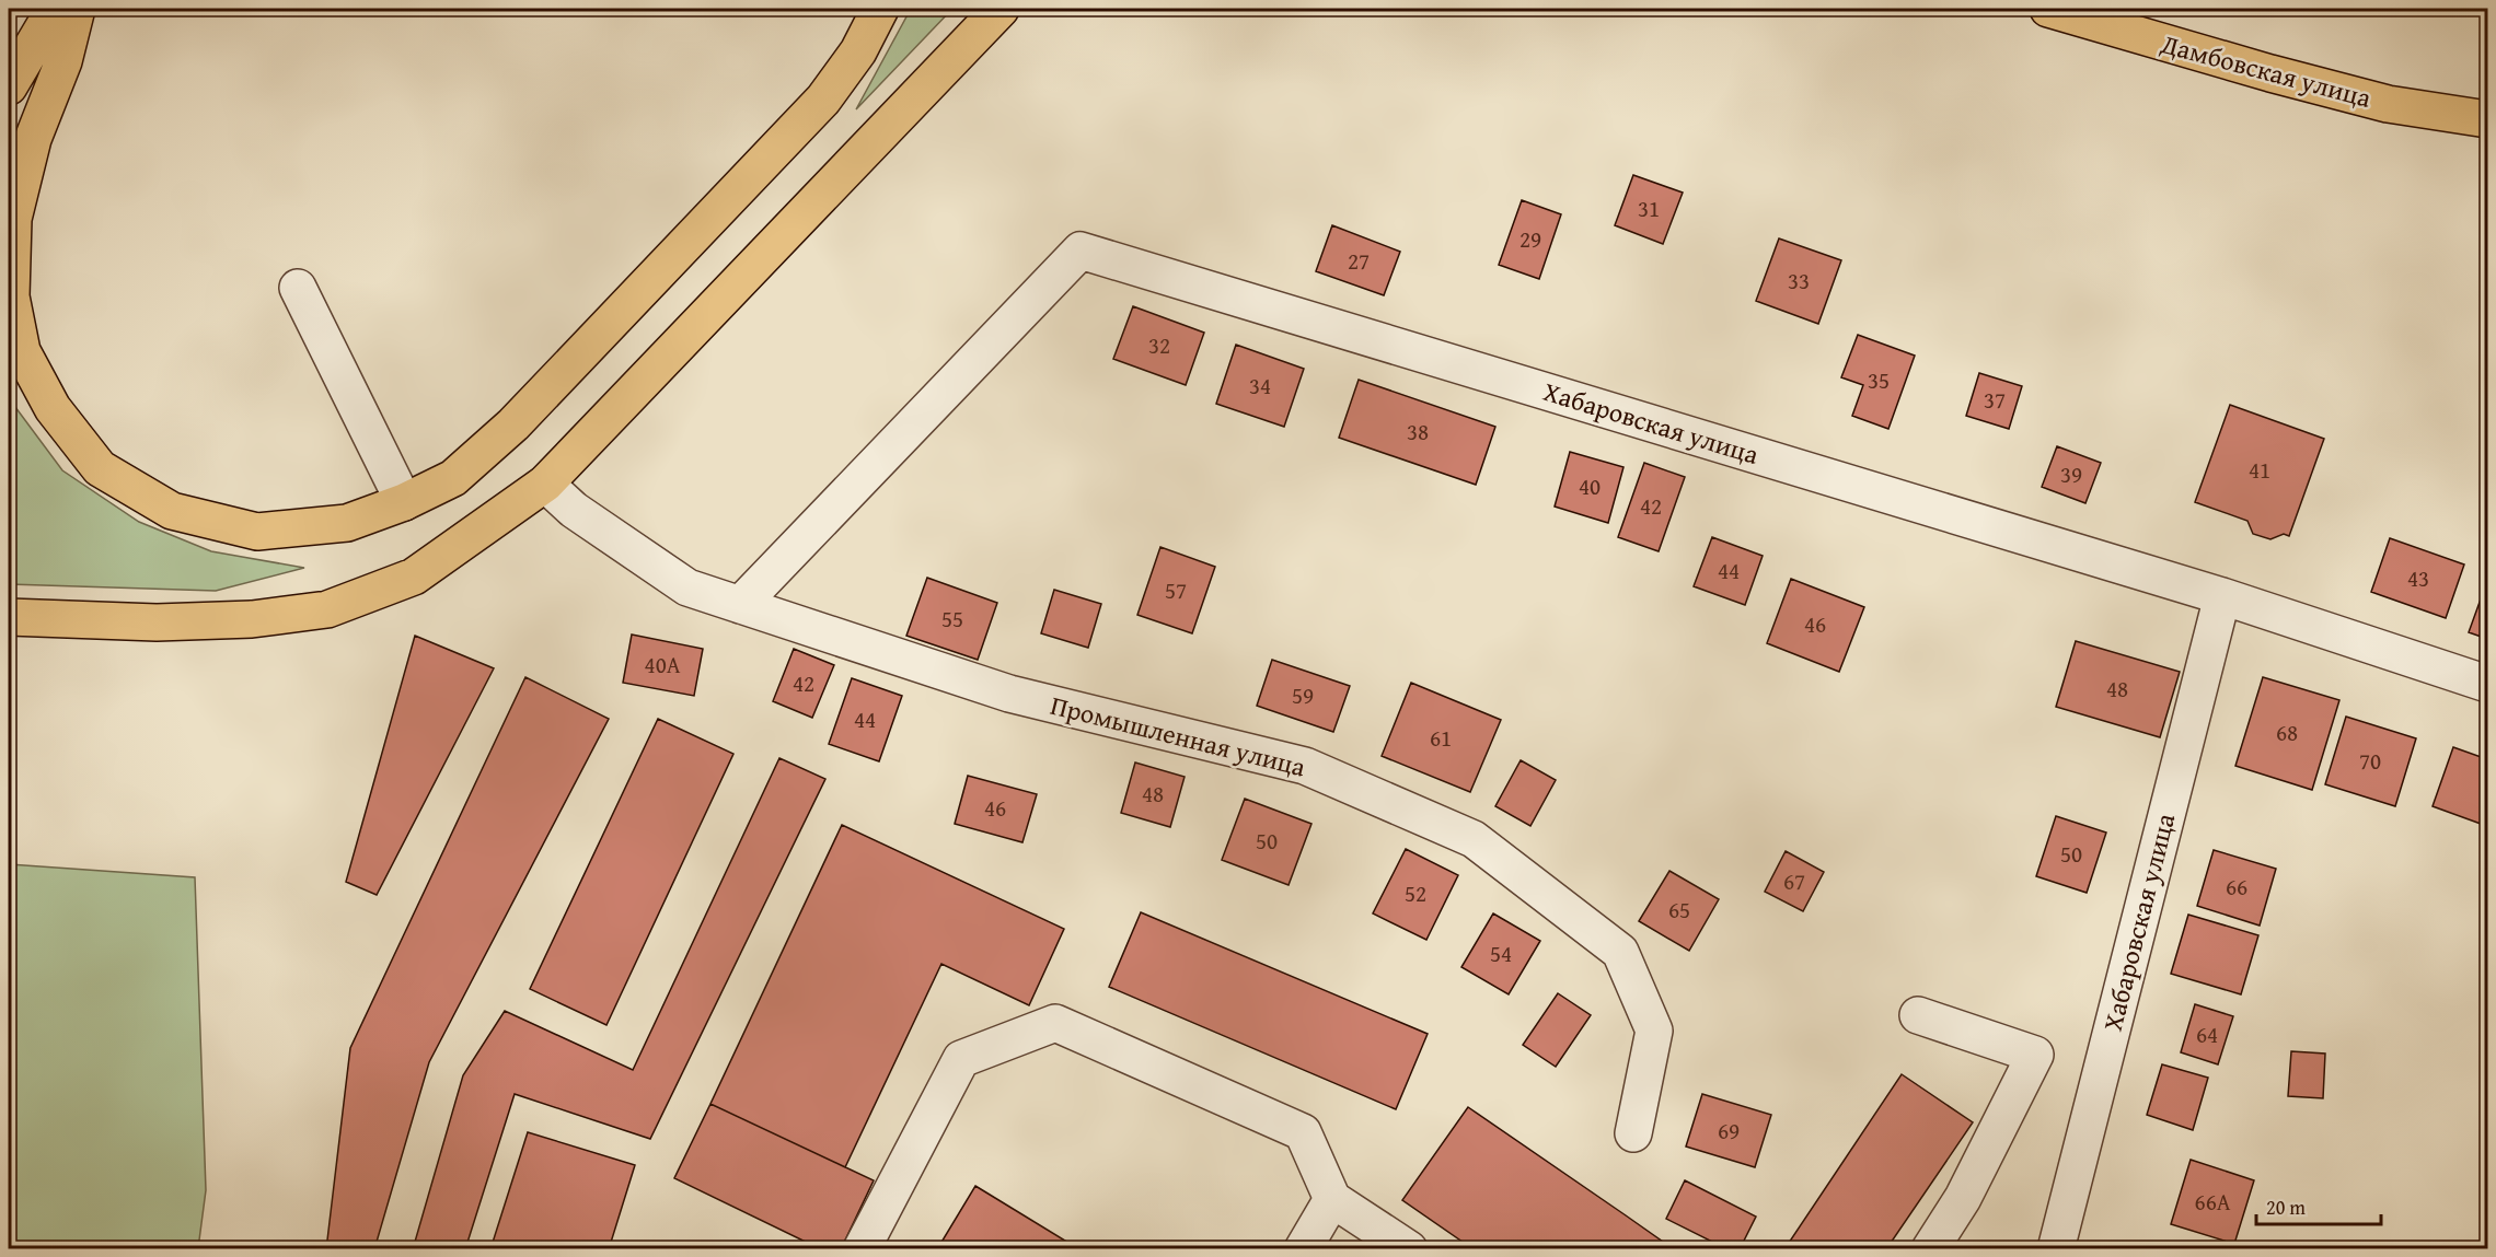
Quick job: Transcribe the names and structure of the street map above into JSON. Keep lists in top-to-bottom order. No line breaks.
{"streets":{"main road":["Дамбовская улица"],"street":["Хабаровская улица","Промышленная улица"]},"crossings":[["Хабаровская улица","Промышленная улица"]],"house_numbers":["31","29","27","33","32","35","34","37","38","41","39","40","42","44","43","57","55","46","40А","42","48","59","44","68","61","70","48","46","50","50","67","66","52","65","54","64","69","66А"],"scale_bar":"20 m"}
